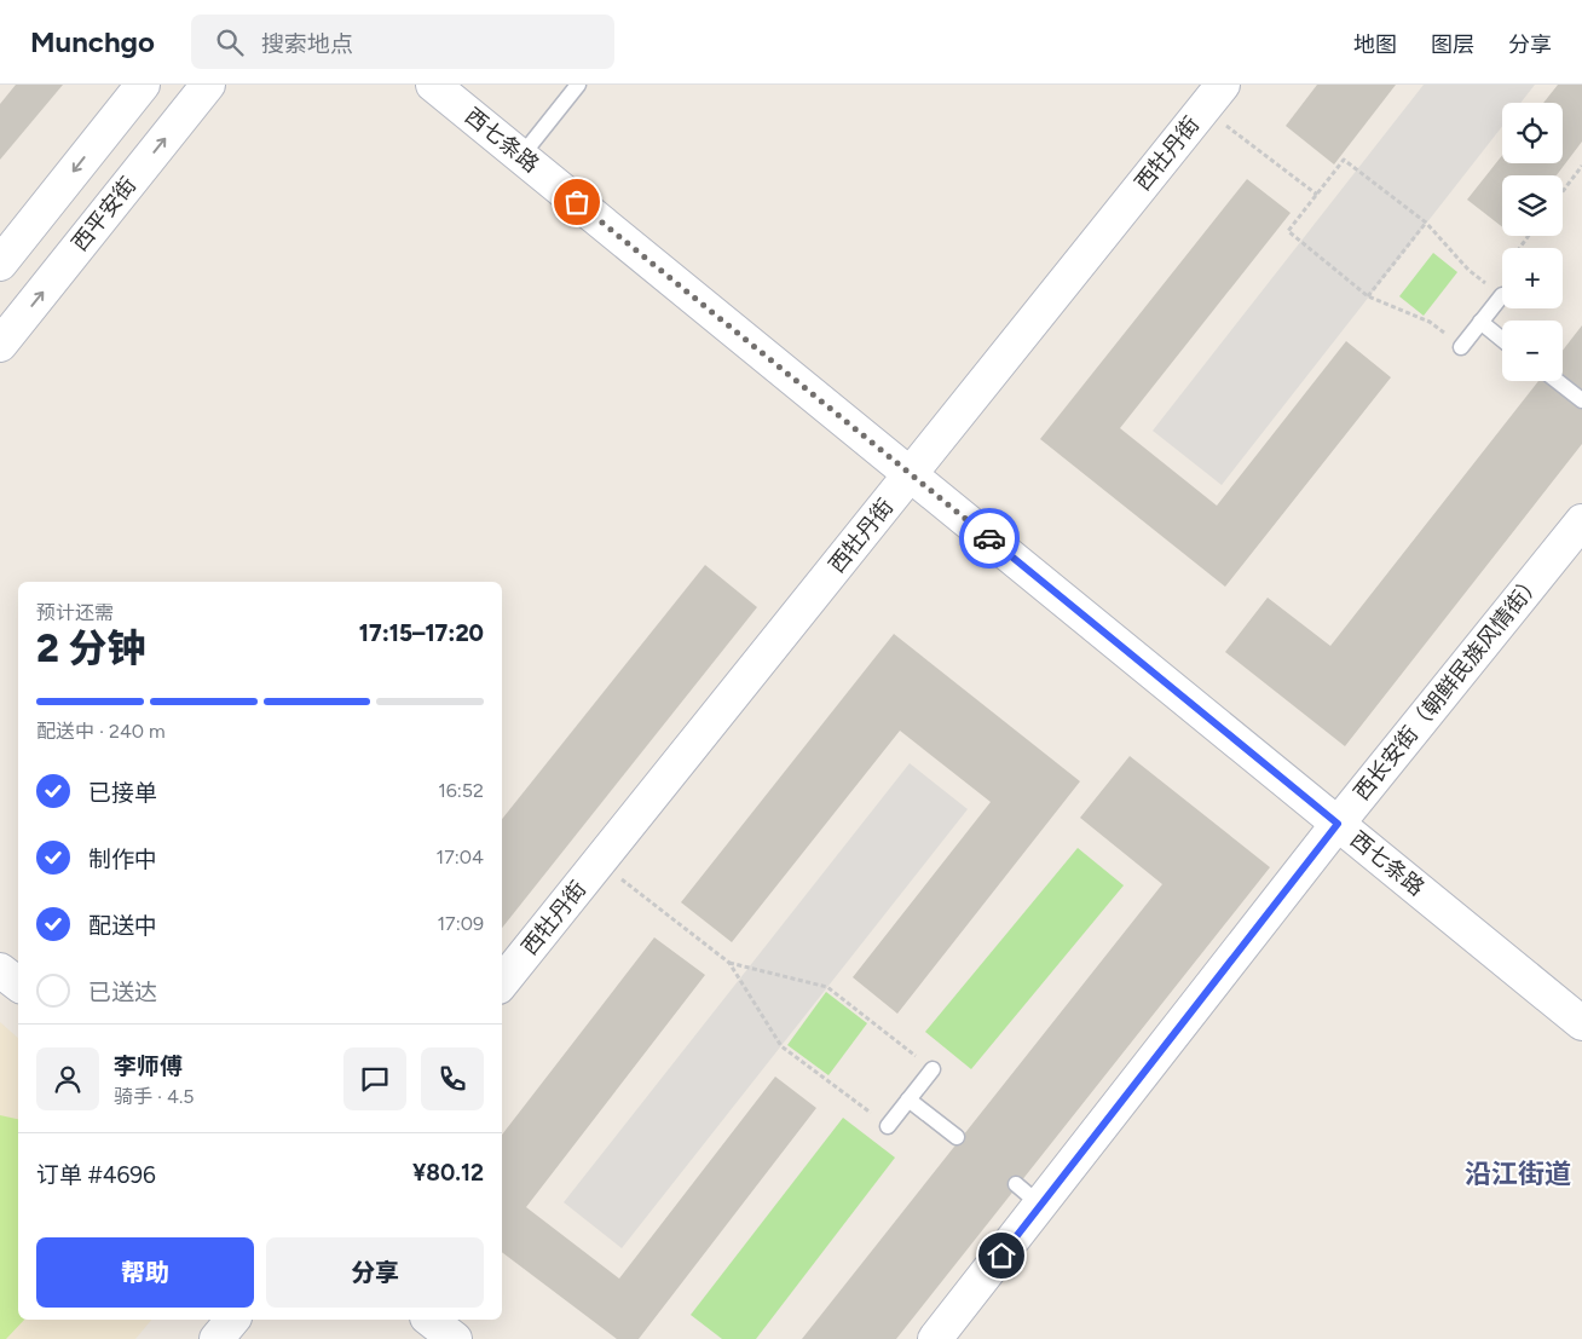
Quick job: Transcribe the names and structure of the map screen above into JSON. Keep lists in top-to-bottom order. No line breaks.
{"streets":{"street":["西七条路","西牡丹街","西平安街","西长安街（朝鲜民族风情街）"]},"crossings":[["西七条路","西牡丹街"],["西七条路","西长安街（朝鲜民族风情街）"]],"districts":["沿江街道"],"page":{"header":"Munchgo","search":"搜索地点","nav":["地图","图层","分享"],"map_buttons":["+","−"],"heading":["2 分钟","预计还需","17:15–17:20"],"panel":["李师傅","骑手 · 4.5","订单 #4696","¥80.12"],"bar":"配送中 · 240 m","list":[["已接单","16:52"],["制作中","17:04"],["配送中","17:09"],"已送达"],"buttons":["帮助","分享"]}}
